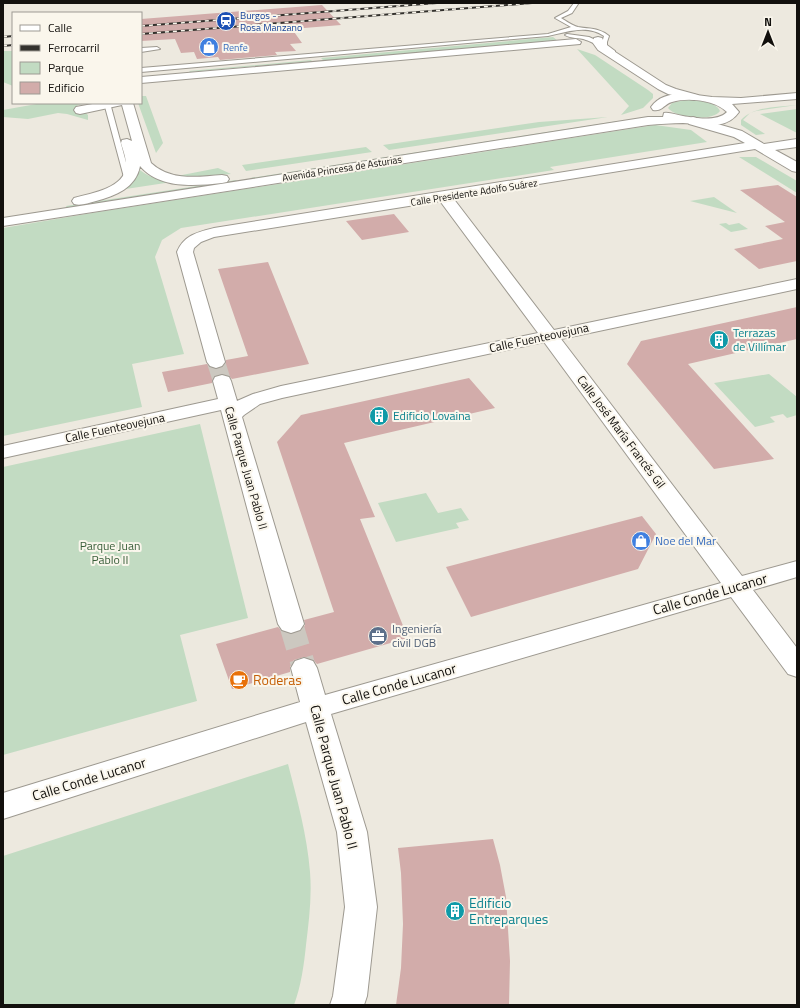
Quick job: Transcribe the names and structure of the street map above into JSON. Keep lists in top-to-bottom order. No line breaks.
{"streets":{"street":["Avenida Princesa de Asturias","Calle Presidente Adolfo Suárez","Calle Fuenteovejuna","Calle José María Francés Gil","Calle Parque Juan Pablo II","Calle Conde Lucanor"]},"crossings":[["Calle Presidente Adolfo Suárez","Calle José María Francés Gil"],["Calle Fuenteovejuna","Calle José María Francés Gil"],["Calle Fuenteovejuna","Calle Parque Juan Pablo II"],["Calle José María Francés Gil","Calle Conde Lucanor"],["Calle Parque Juan Pablo II","Calle Conde Lucanor"]],"parks":["Parque Juan Pablo II"],"places":{"station":["Burgos - Rosa Manzano"],"shop":["Renfe","Noe del Mar"],"building":["Terrazas de Villímar","Edificio Lovaina","Edificio Entreparques"],"office":["Ingeniería civil DGB"],"cafe":["Roderas"]},"legend":["Calle","Ferrocarril","Parque","Edificio"],"north":"top"}
